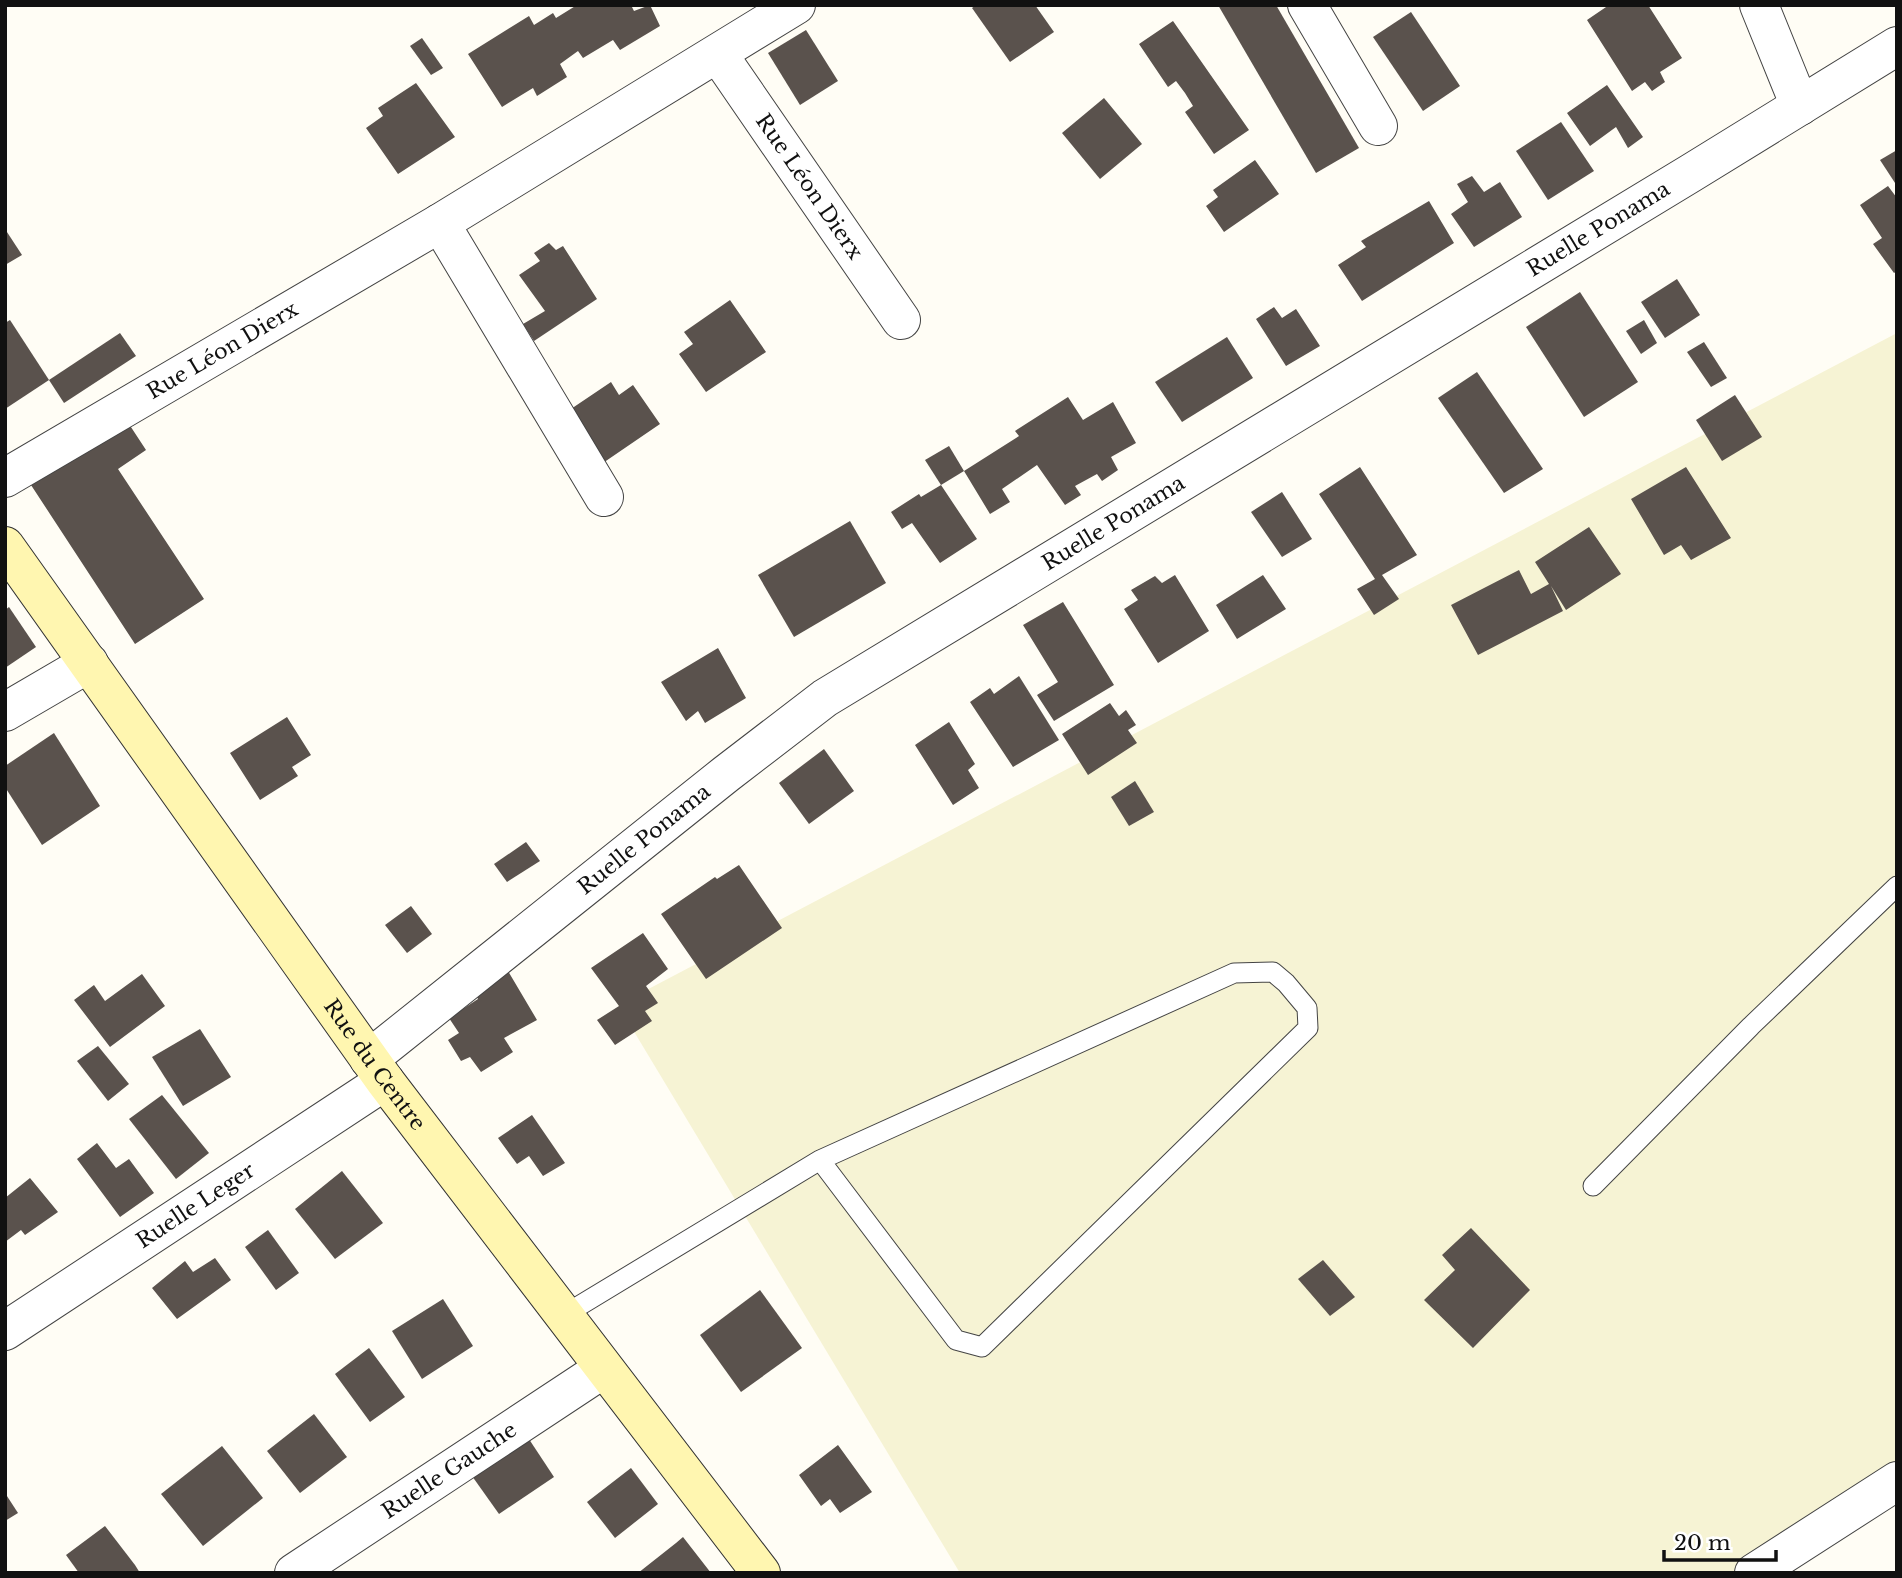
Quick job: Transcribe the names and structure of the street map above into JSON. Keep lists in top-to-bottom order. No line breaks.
{"streets":{"street":["Rue Léon Dierx","Ruelle Ponama","Rue du Centre","Ruelle Leger","Ruelle Gauche"]},"crossings":[["Ruelle Ponama","Rue du Centre"],["Ruelle Ponama","Ruelle Leger"],["Rue du Centre","Ruelle Leger"],["Rue du Centre","Ruelle Gauche"]],"scale_bar":"20 m"}
